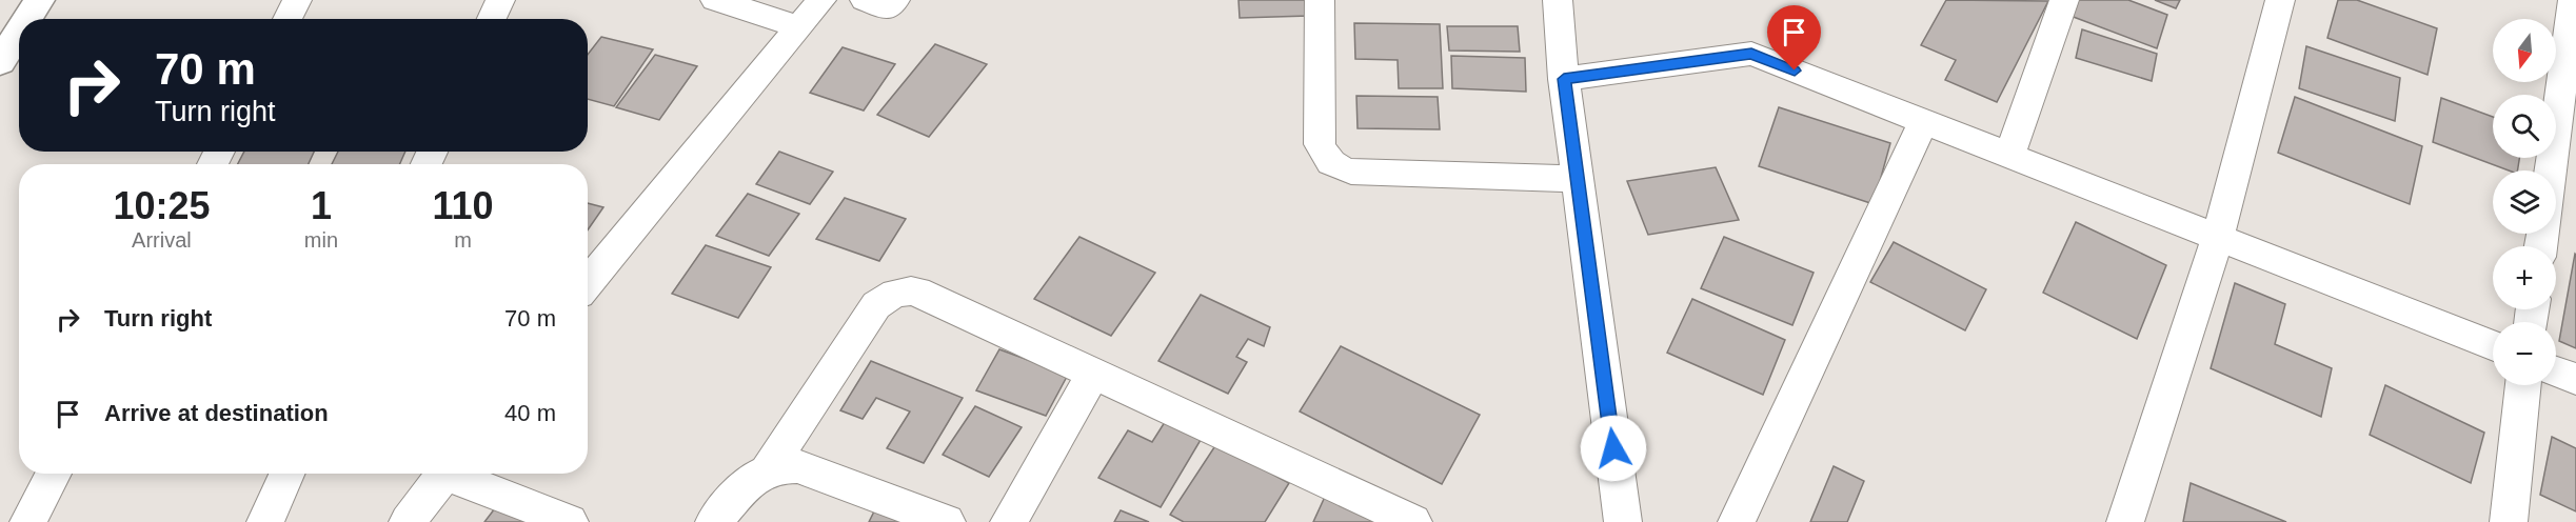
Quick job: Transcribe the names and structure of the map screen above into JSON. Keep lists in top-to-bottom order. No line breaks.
{"north":"bottom","page":{"map_buttons":["+","−"],"turn":["70 m","Turn right"],"eta":["10:25","Arrival","1","min","110","m"],"list":[{"name":"Turn right","value":"70 m"},{"name":"Arrive at destination","value":"40 m"}]}}
